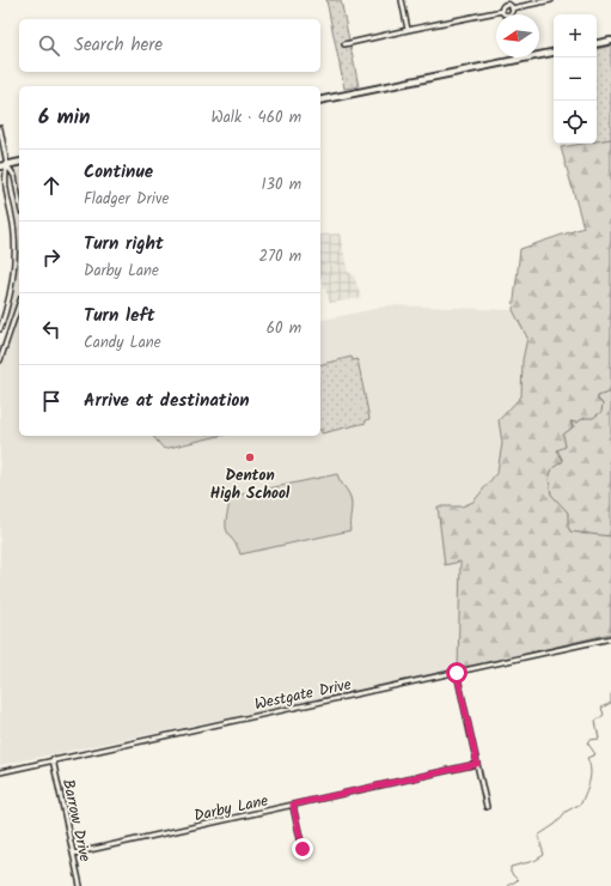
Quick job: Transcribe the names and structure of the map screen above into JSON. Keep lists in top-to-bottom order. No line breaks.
{"streets":{"street":["Westgate Drive","Darby Lane","Barrow Drive"]},"crossings":[["Westgate Drive","Barrow Drive"],["Darby Lane","Barrow Drive"]],"places":["Denton High School"],"north":"left","page":{"map_buttons":["+","−"],"search":"Search here","heading":["6 min","Walk · 460 m"],"list":[["Continue","Fladger Drive","130 m"],["Turn right","Darby Lane","270 m"],["Turn left","Candy Lane","60 m"],"Arrive at destination"]}}
